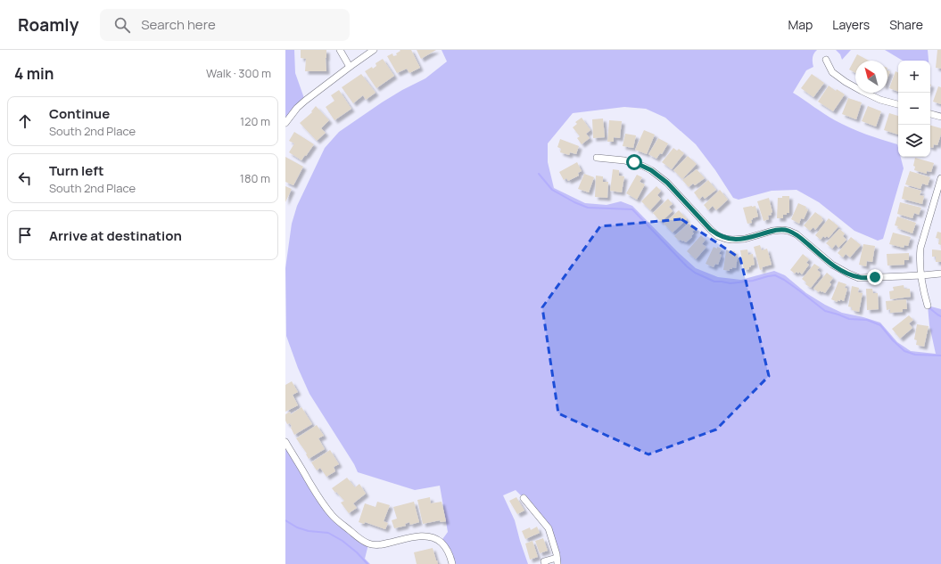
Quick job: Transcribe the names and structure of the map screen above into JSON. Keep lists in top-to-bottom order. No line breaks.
{"north":"top left","page":{"header":"Roamly","search":"Search here","nav":["Map","Layers","Share"],"heading":["4 min","Walk · 300 m"],"map_buttons":["+","−"],"list":[["Continue","South 2nd Place","120 m"],["Turn left","South 2nd Place","180 m"],"Arrive at destination"]}}
